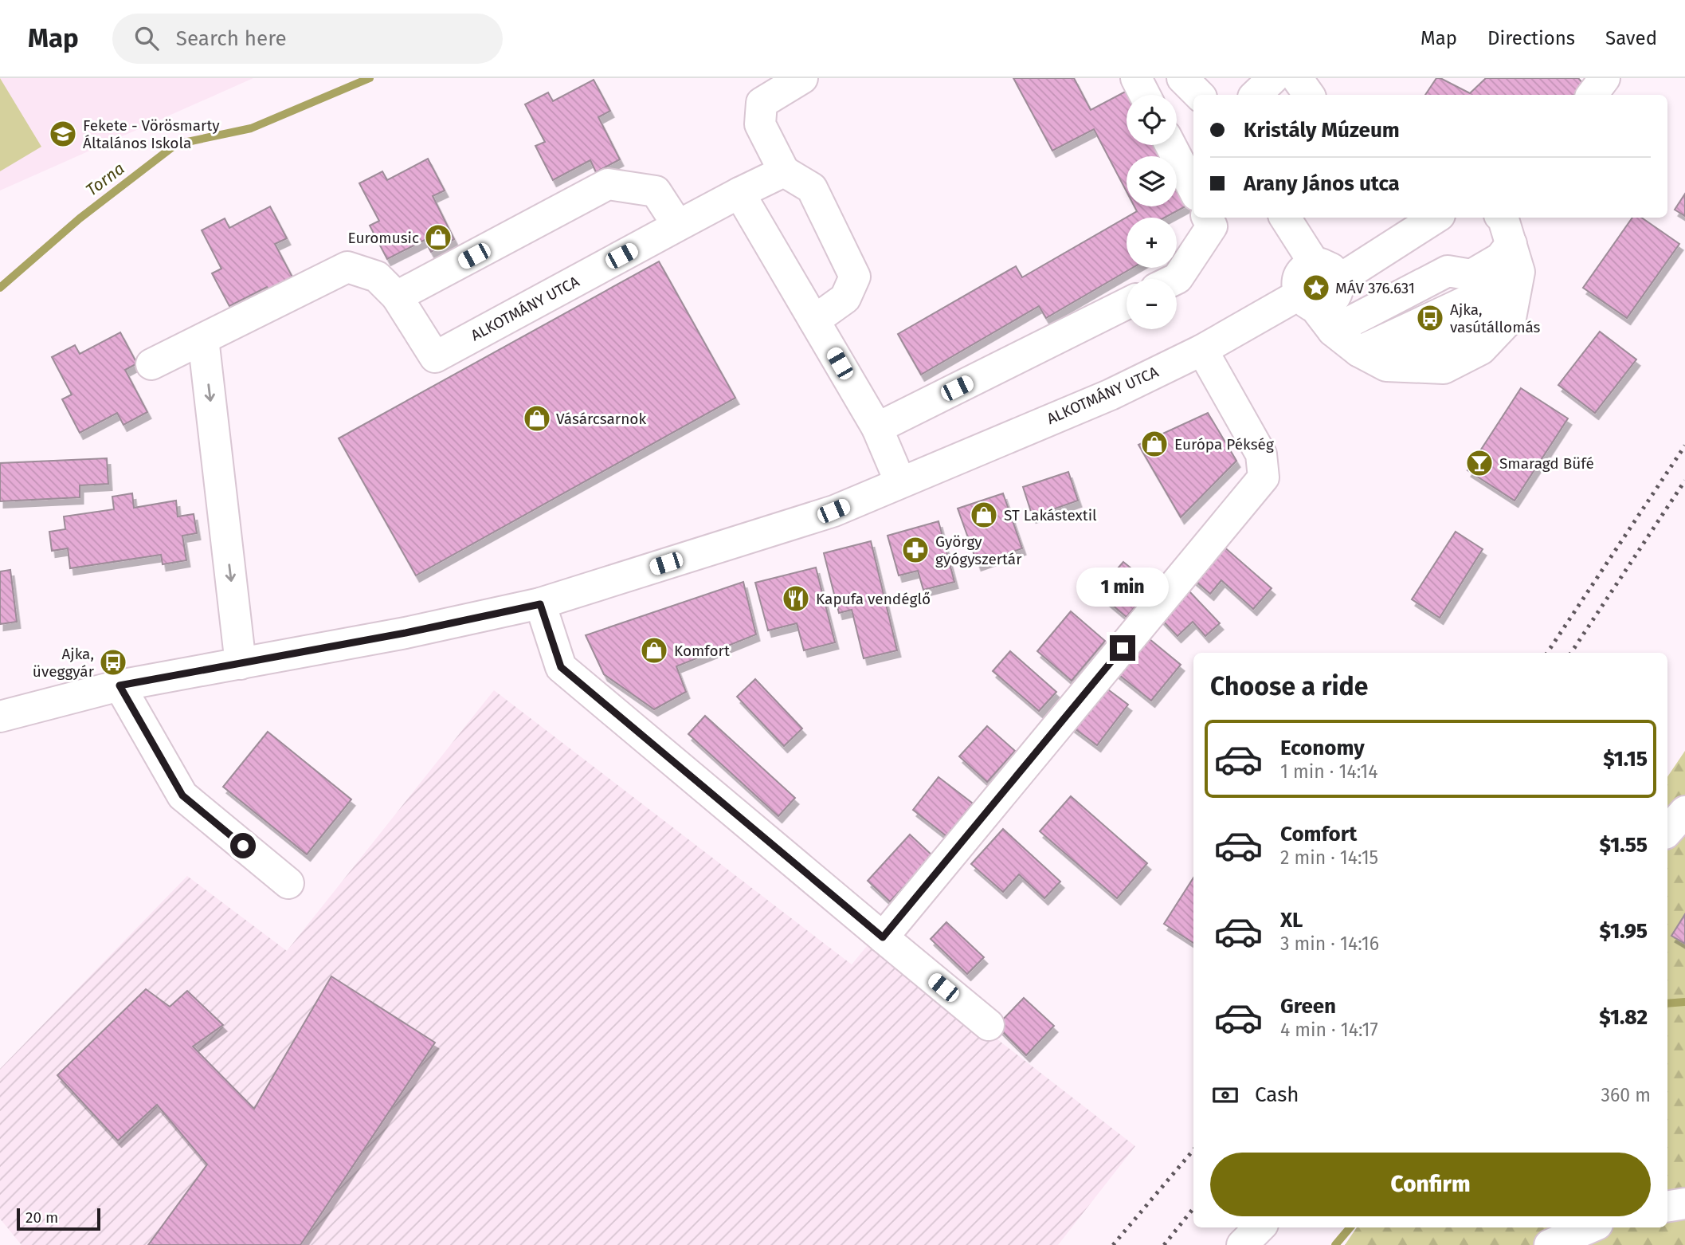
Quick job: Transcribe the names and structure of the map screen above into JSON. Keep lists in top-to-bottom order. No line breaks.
{"streets":{"street":["ALKOTMÁNY UTCA"]},"water":["Torna"],"places":{"school or university":["Fekete - Vörösmarty Általános Iskola"],"shop":["Euromusic","Vásárcsarnok","Európa Pékség","ST Lakástextil","Komfort"],"place":["MÁV 376.631"],"bus stop":["Ajka, vasútállomás","Ajka, üveggyár"],"bar":["Smaragd Büfé"],"pharmacy":["György gyógyszertár"],"restaurant":["Kapufa vendéglő"]},"scale_bar":"20 m","page":{"header":"Map","search":"Search here","nav":["Map","Directions","Saved"],"map_buttons":["+","−"],"banner":["Kristály Múzeum","Arany János utca"],"bubble":"1 min","heading":"Choose a ride","list":[{"name":"Economy","note":"1 min · 14:14","value":"$1.15"},{"name":"Comfort","note":"2 min · 14:15","value":"$1.55"},{"name":"XL","note":"3 min · 14:16","value":"$1.95"},{"name":"Green","note":"4 min · 14:17","value":"$1.82"}],"pay":["Cash","360 m"],"buttons":"Confirm","scale":"20 m"}}
